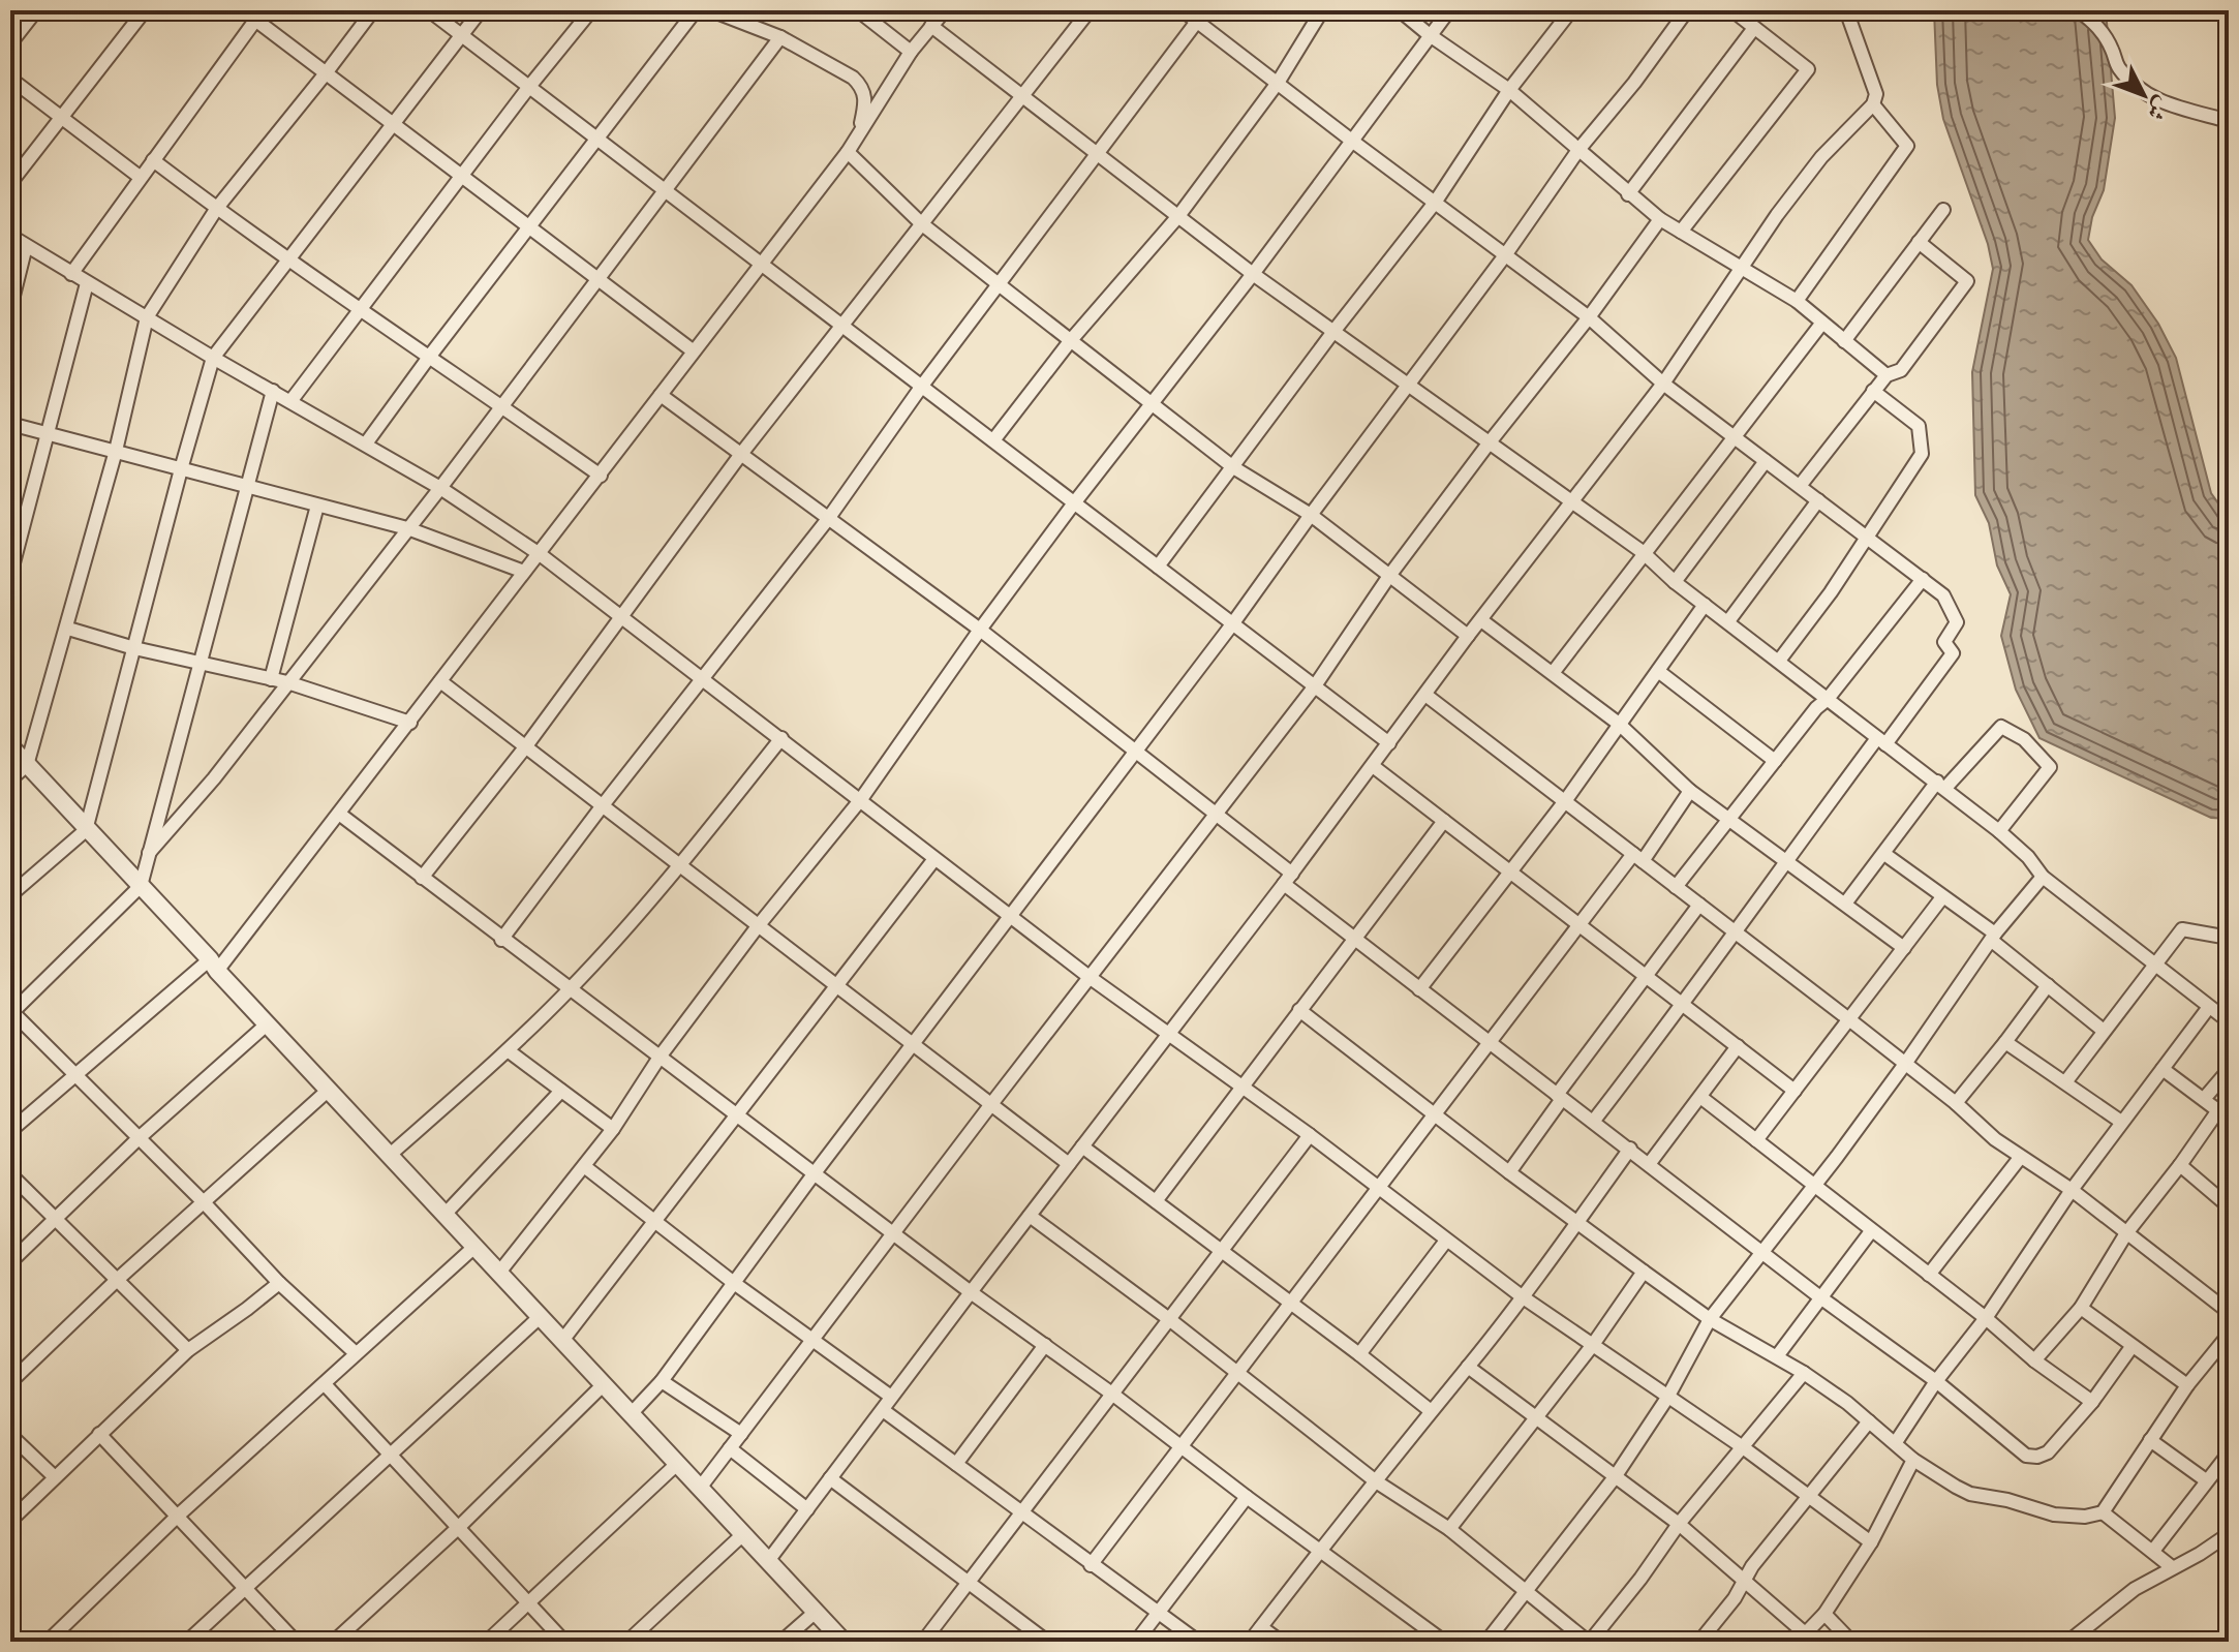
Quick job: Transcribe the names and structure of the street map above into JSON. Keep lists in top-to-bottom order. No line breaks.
{"north":"bottom right"}
